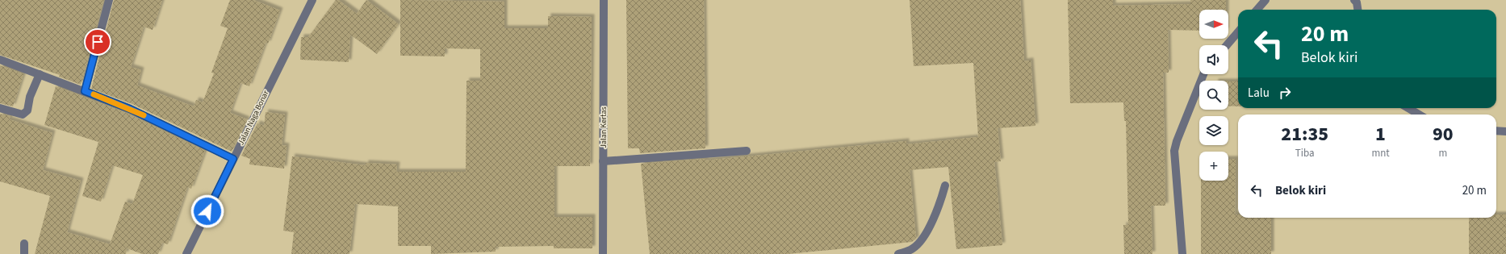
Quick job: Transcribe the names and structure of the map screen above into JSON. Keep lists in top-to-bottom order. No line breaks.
{"streets":{"street":["Jalan Naga Bonar","Jalan Kertas"]},"north":"right","page":{"map_buttons":"+","turn":["20 m","Belok kiri"],"then":"Lalu","eta":["21:35","Tiba","1","mnt","90","m"],"list":[{"name":"Belok kiri","value":"20 m"}]}}
